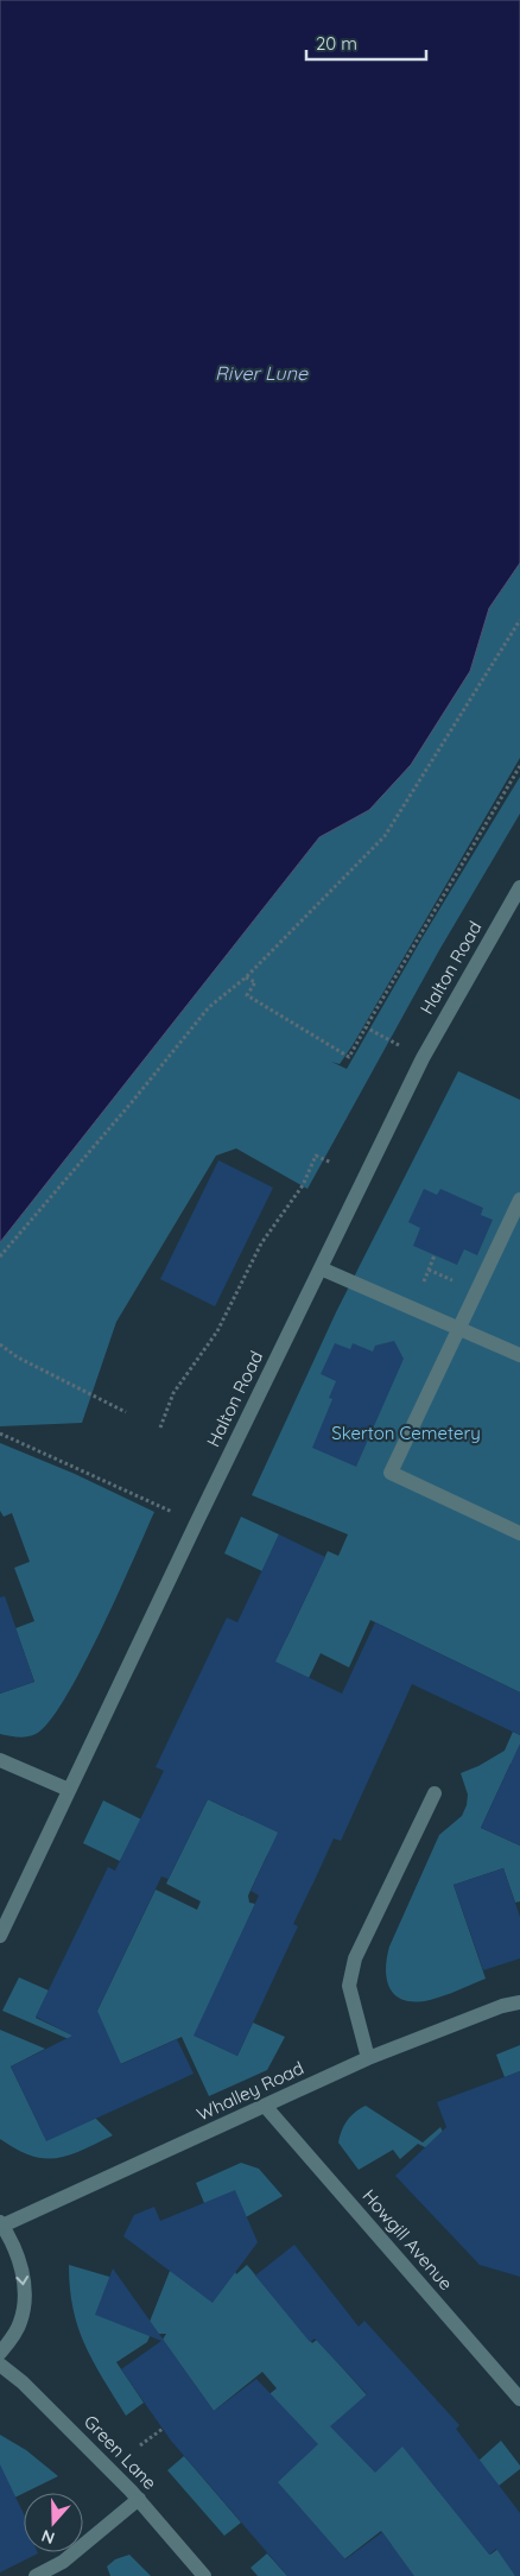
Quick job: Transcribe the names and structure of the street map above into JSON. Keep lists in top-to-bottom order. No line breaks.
{"streets":{"street":["Halton Road","Whalley Road","Howgill Avenue","Green Lane"]},"crossings":[["Whalley Road","Howgill Avenue"]],"water":["River Lune"],"parks":["Skerton Cemetery"],"scale_bar":"20 m","north":"bottom"}
